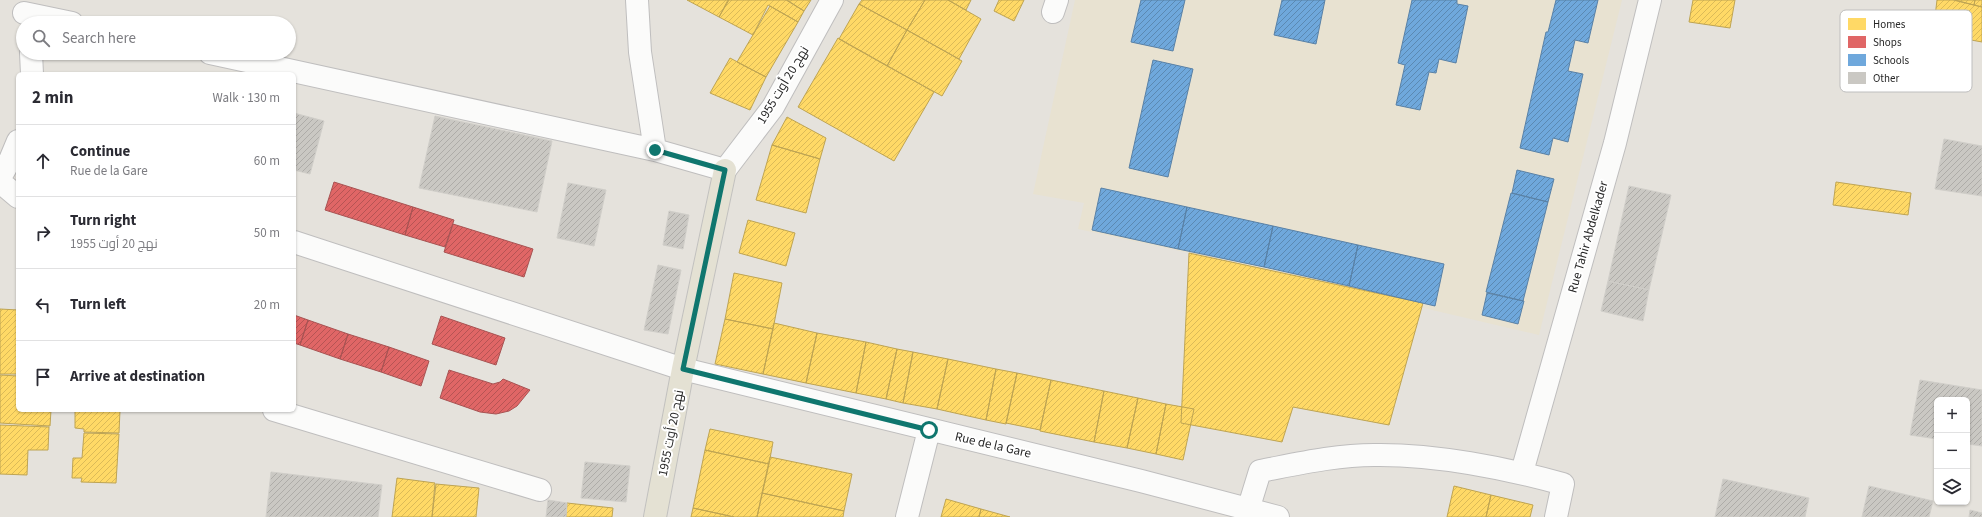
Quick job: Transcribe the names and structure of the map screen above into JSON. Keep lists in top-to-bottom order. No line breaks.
{"streets":{"main road":["نهج 20 أوت 1955"],"street":["Rue Tahir Abdelkader","Rue de la Gare"]},"crossings":[["نهج 20 أوت 1955","Rue de la Gare"]],"legend":["Homes","Shops","Schools","Other"],"page":{"search":"Search here","heading":["2 min","Walk · 130 m"],"list":[["Continue","Rue de la Gare","60 m"],["Turn right","نهج 20 أوت 1955","50 m"],["Turn left","20 m"],"Arrive at destination"],"map_buttons":["+","−"]}}
